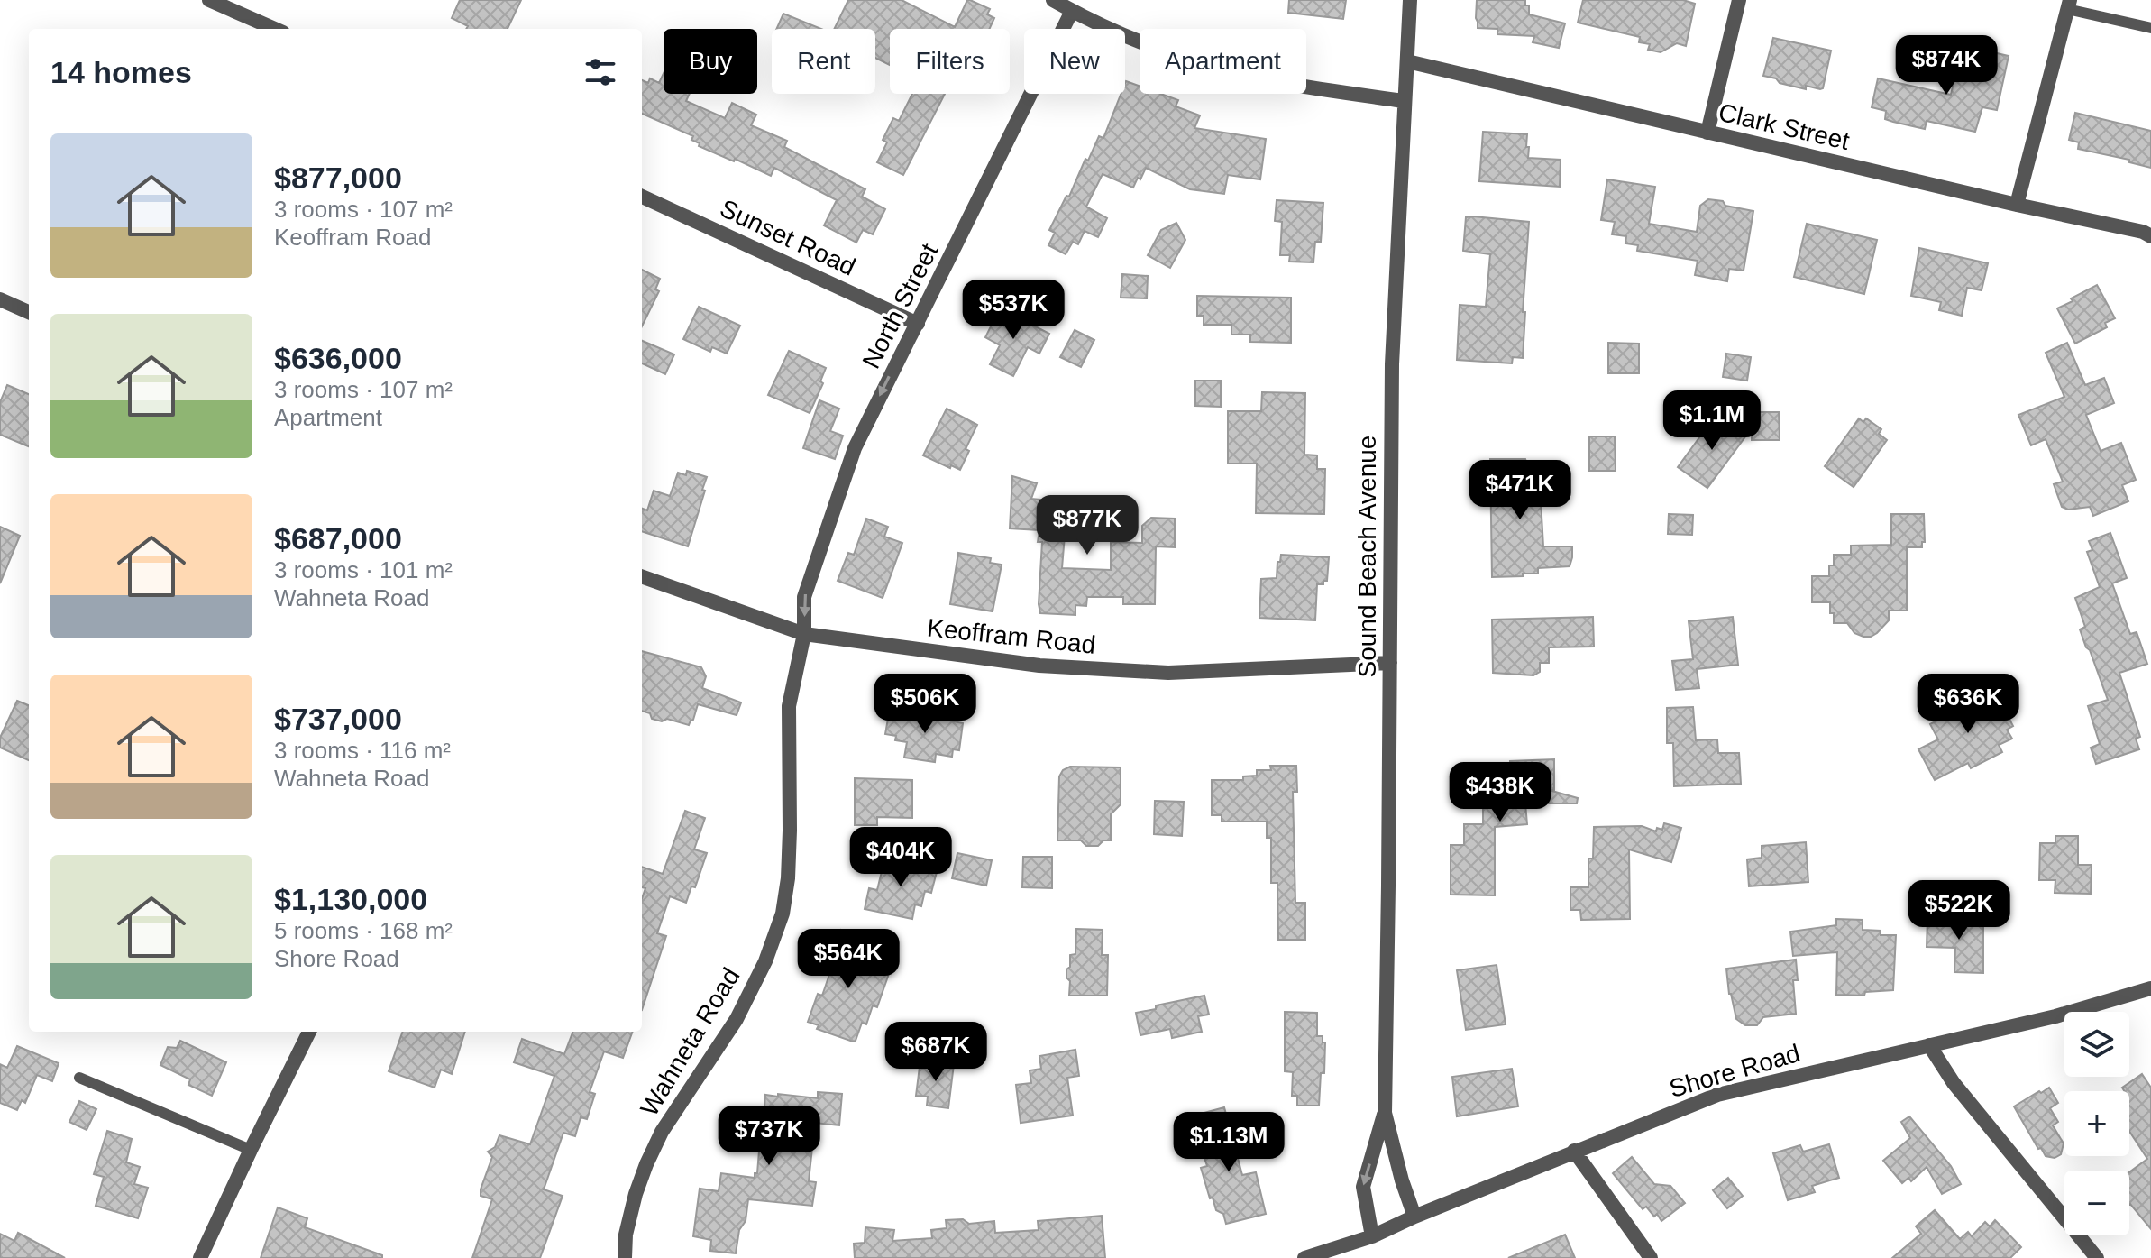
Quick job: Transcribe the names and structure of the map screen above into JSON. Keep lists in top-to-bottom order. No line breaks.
{"streets":{"street":["Clark Street","Sunset Road","North Street","Sound Beach Avenue","Keoffram Road","Wahneta Road","Shore Road"]},"crossings":[["Clark Street","Sound Beach Avenue"],["Sunset Road","North Street"],["North Street","Keoffram Road"],["North Street","Wahneta Road"],["Sound Beach Avenue","Keoffram Road"],["Sound Beach Avenue","Shore Road"],["Keoffram Road","Wahneta Road"]],"one_way":["North Street"],"page":{"chip":["Buy","Rent","Filters","New","Apartment"],"heading":"14 homes","price":["$874K","$537K","$1.1M","$471K","$877K","$506K","$636K","$438K","$404K","$522K","$564K","$687K","$737K","$1.13M"],"list":[{"name":"$877,000","note":"3 rooms · 107 m² · Keoffram Road"},{"name":"$636,000","note":"3 rooms · 107 m² · Apartment"},{"name":"$687,000","note":"3 rooms · 101 m² · Wahneta Road"},{"name":"$737,000","note":"3 rooms · 116 m² · Wahneta Road"},{"name":"$1,130,000","note":"5 rooms · 168 m² · Shore Road"}],"map_buttons":["+","−"]}}
